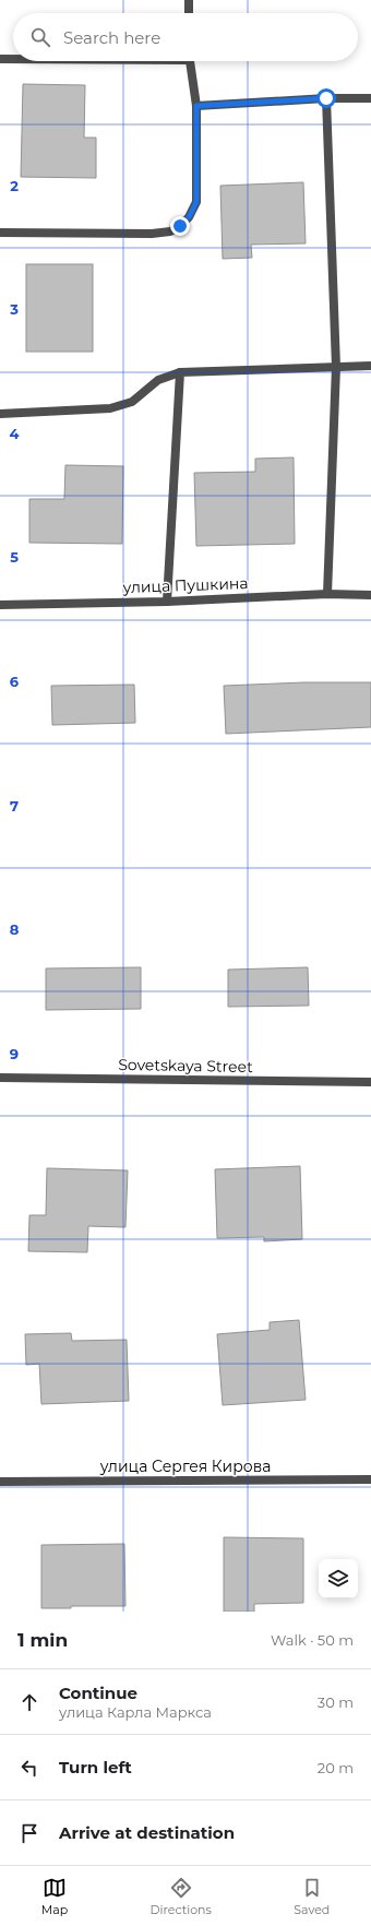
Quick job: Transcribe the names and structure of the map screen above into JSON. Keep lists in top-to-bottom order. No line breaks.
{"streets":{"street":["улица Пушкина","Sovetskaya Street","улица Сергея Кирова"]},"page":{"search":"Search here","heading":["1 min","Walk · 50 m"],"list":[["Continue","улица Карла Маркса","30 m"],["Turn left","20 m"],"Arrive at destination"],"nav":["Map","Directions","Saved"]},"grid":{"rows":["2","3","4","5","6","7","8","9"]}}
